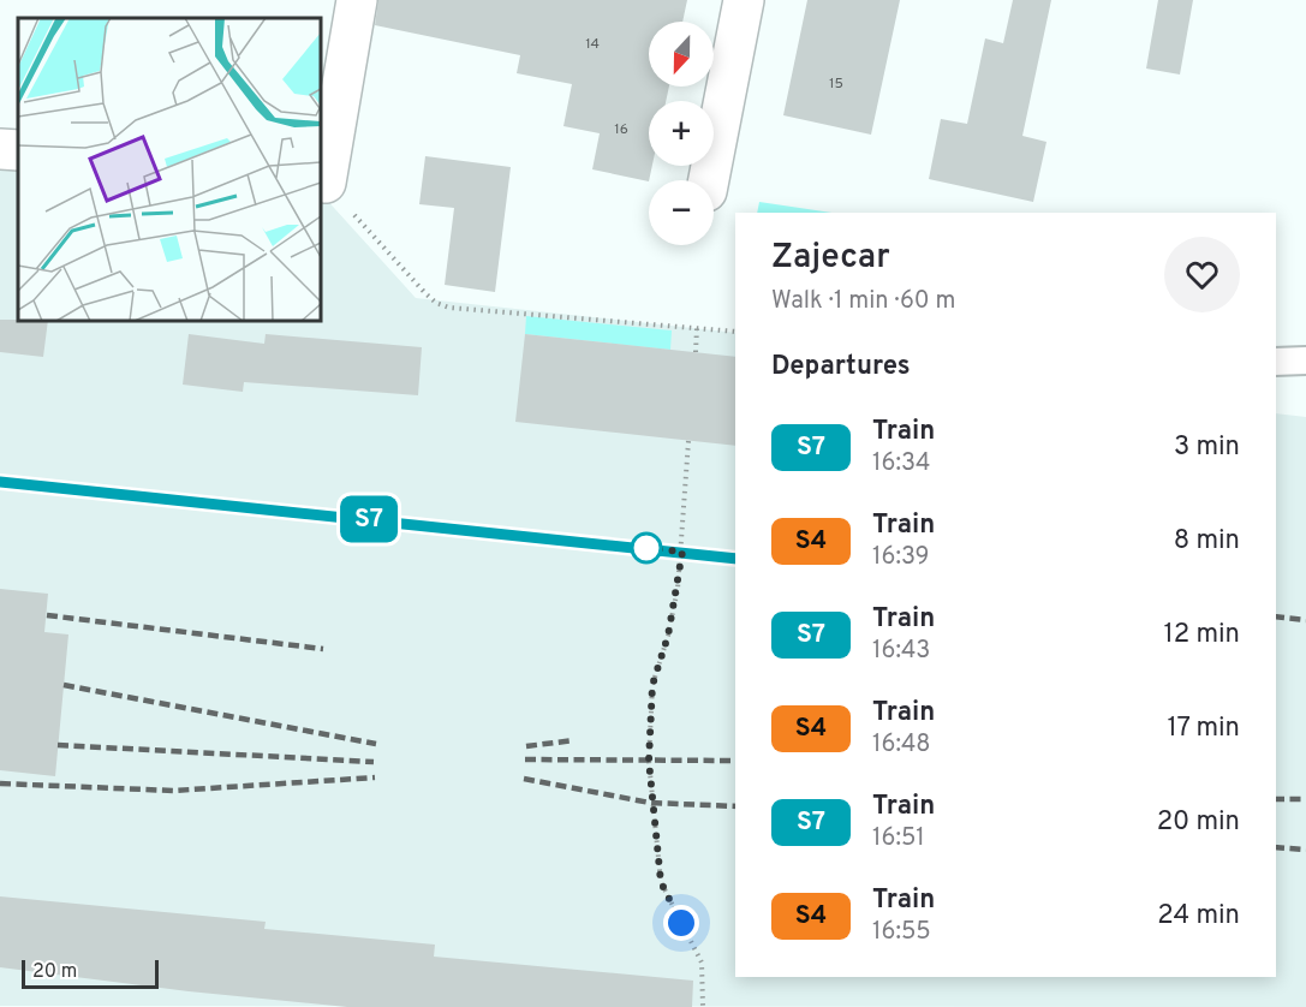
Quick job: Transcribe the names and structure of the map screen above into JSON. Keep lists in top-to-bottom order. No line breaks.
{"house_numbers":["14","15","16"],"scale_bar":"20 m","north":"bottom","page":{"on_map":"S7","map_buttons":["+","−"],"heading":[["Zajecar","Walk · 1 min · 60 m"],"Departures"],"list":[{"mark":"S7","name":"Train","note":"16:34","value":"3 min"},{"mark":"S4","name":"Train","note":"16:39","value":"8 min"},{"mark":"S7","name":"Train","note":"16:43","value":"12 min"},{"mark":"S4","name":"Train","note":"16:48","value":"17 min"},{"mark":"S7","name":"Train","note":"16:51","value":"20 min"},{"mark":"S4","name":"Train","note":"16:55","value":"24 min"}],"scale":"20 m"}}
